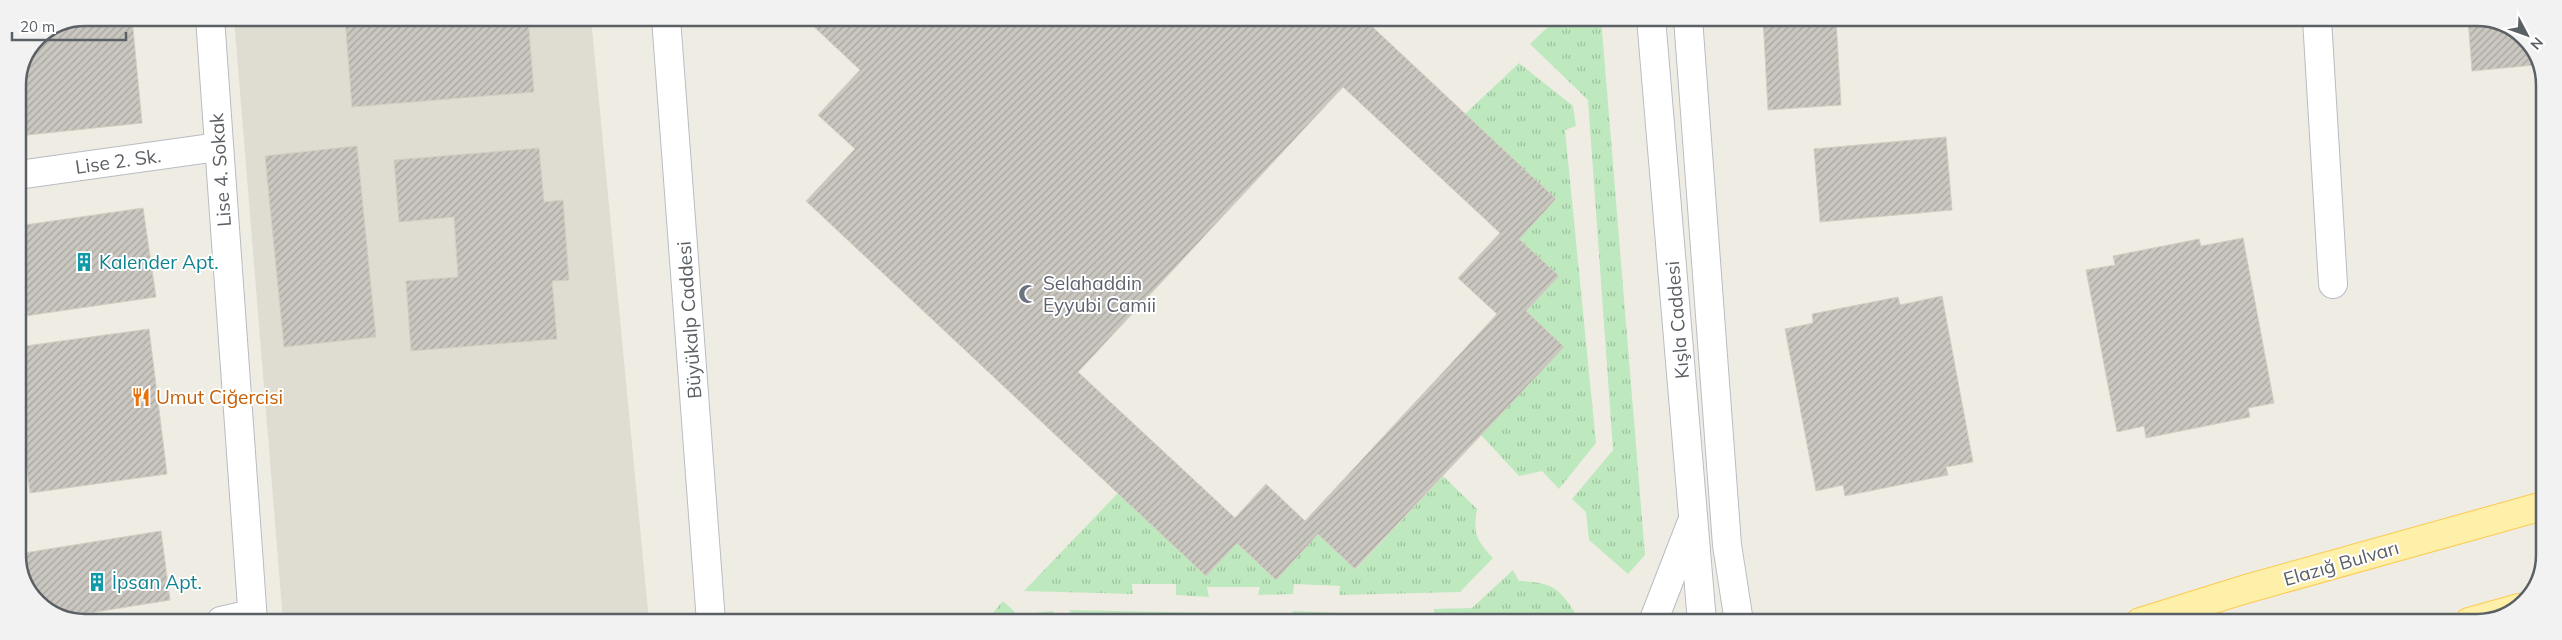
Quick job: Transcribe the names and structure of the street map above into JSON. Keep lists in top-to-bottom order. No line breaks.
{"streets":{"main road":["Elazığ Bulvarı"],"street":["Lise 2. Sk.","Lise 4. Sokak","Büyükalp Caddesi","Kışla Caddesi"]},"crossings":[["Lise 2. Sk.","Lise 4. Sokak"]],"places":{"building":["Kalender Apt.","İpsan Apt."],"mosque":["Selahaddin Eyyubi Camii"],"restaurant":["Umut Ciğercisi"]},"scale_bar":"20 m","north":"bottom right"}
